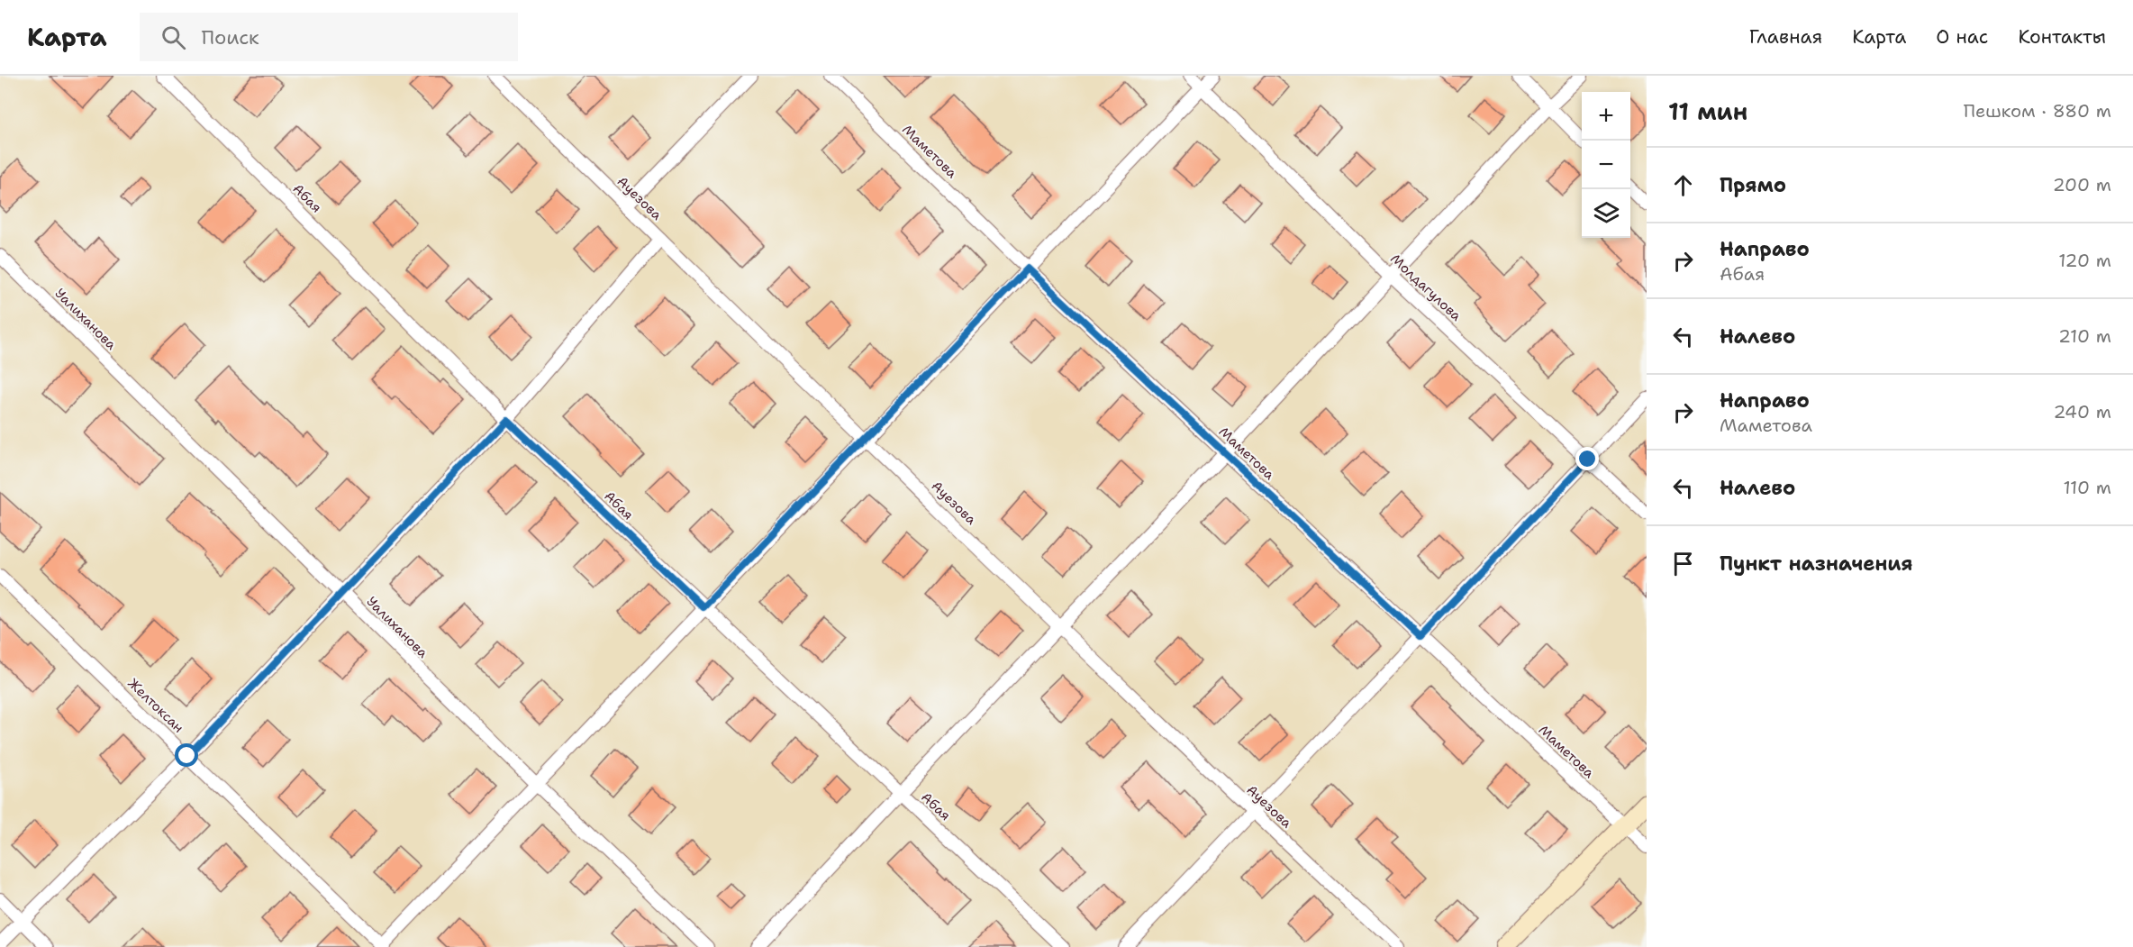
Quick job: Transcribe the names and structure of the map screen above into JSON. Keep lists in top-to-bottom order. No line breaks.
{"streets":{"street":["Маметова","Абая","Ауезова","Молдагулова","Уалиханова","Желтоксан"]},"page":{"header":"Карта","search":"Поиск","nav":["Главная","Карта","О нас","Контакты"],"heading":["11 мин","Пешком · 880 m"],"map_buttons":["+","−"],"list":[["Прямо","200 m"],["Направо","Абая","120 m"],["Налево","210 m"],["Направо","Маметова","240 m"],["Налево","110 m"],"Пункт назначения"]}}
